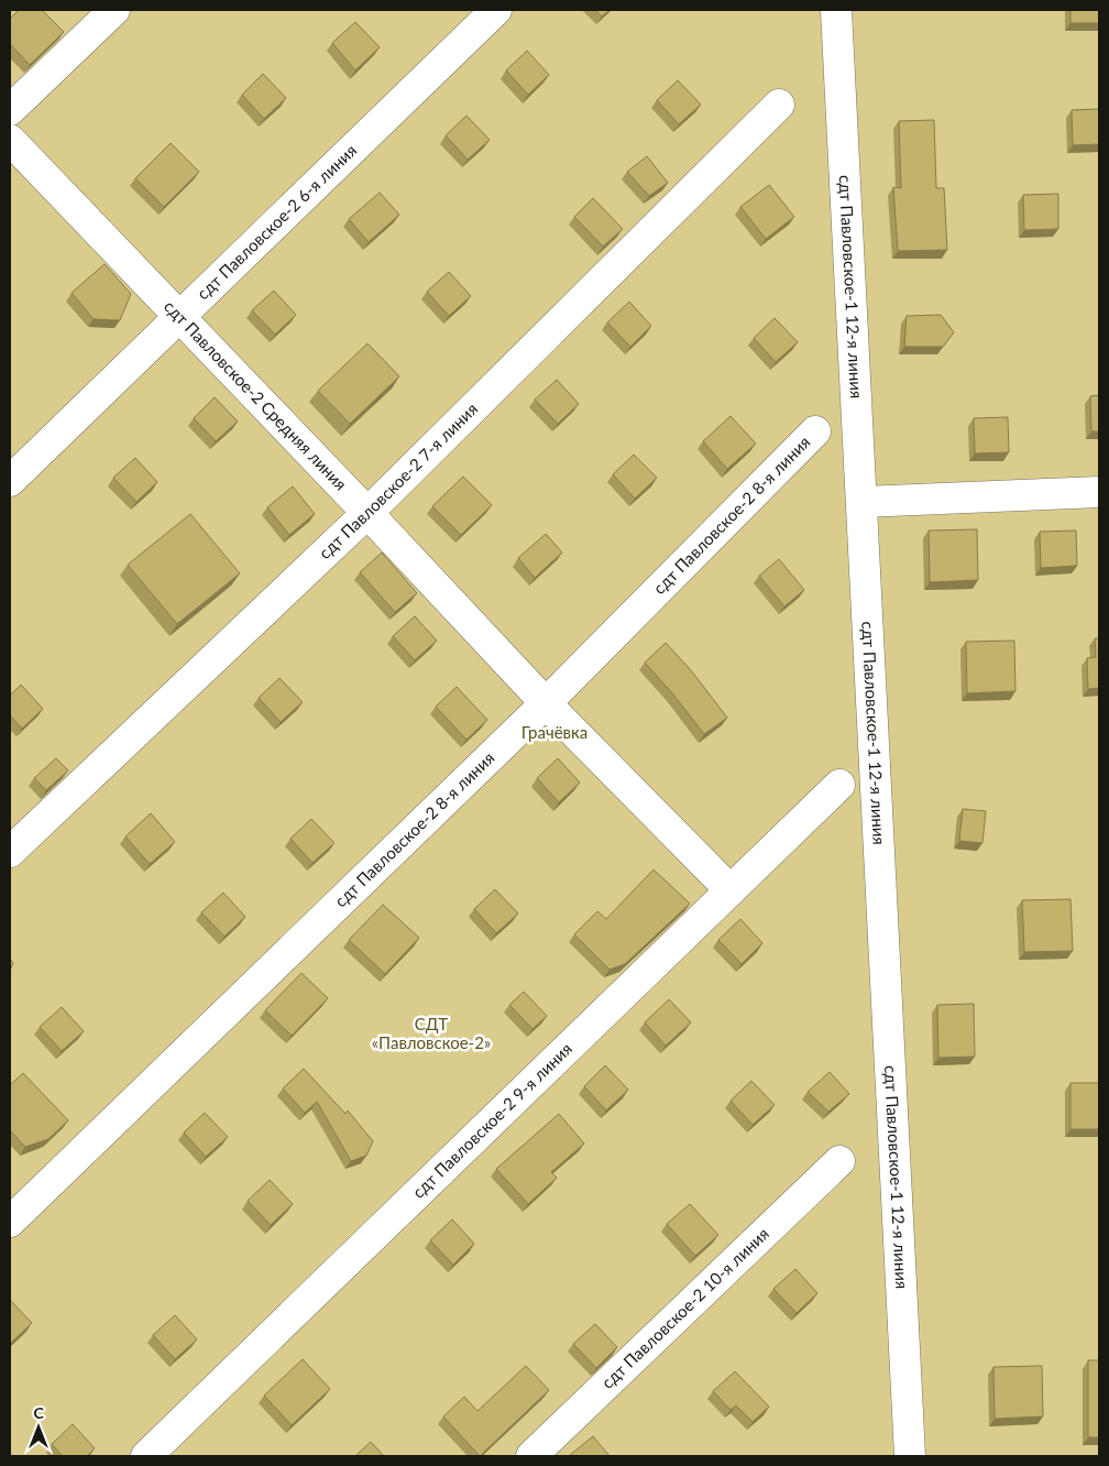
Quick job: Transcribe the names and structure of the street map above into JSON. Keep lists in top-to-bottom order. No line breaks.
{"streets":{"street":["сдт Павловское-2 6-я линия","сдт Павловское-1 12-я линия","сдт Павловское-2 Средняя линия","сдт Павловское-2 7-я линия","сдт Павловское-2 8-я линия","сдт Павловское-2 9-я линия","сдт Павловское-2 10-я линия"]},"crossings":[["сдт Павловское-2 6-я линия","сдт Павловское-2 Средняя линия"],["сдт Павловское-2 Средняя линия","сдт Павловское-2 7-я линия"],["сдт Павловское-2 Средняя линия","сдт Павловское-2 8-я линия"],["сдт Павловское-2 Средняя линия","сдт Павловское-2 9-я линия"]],"parks":["Грачёвка","СДТ «Павловское-2»"],"north":"top"}
